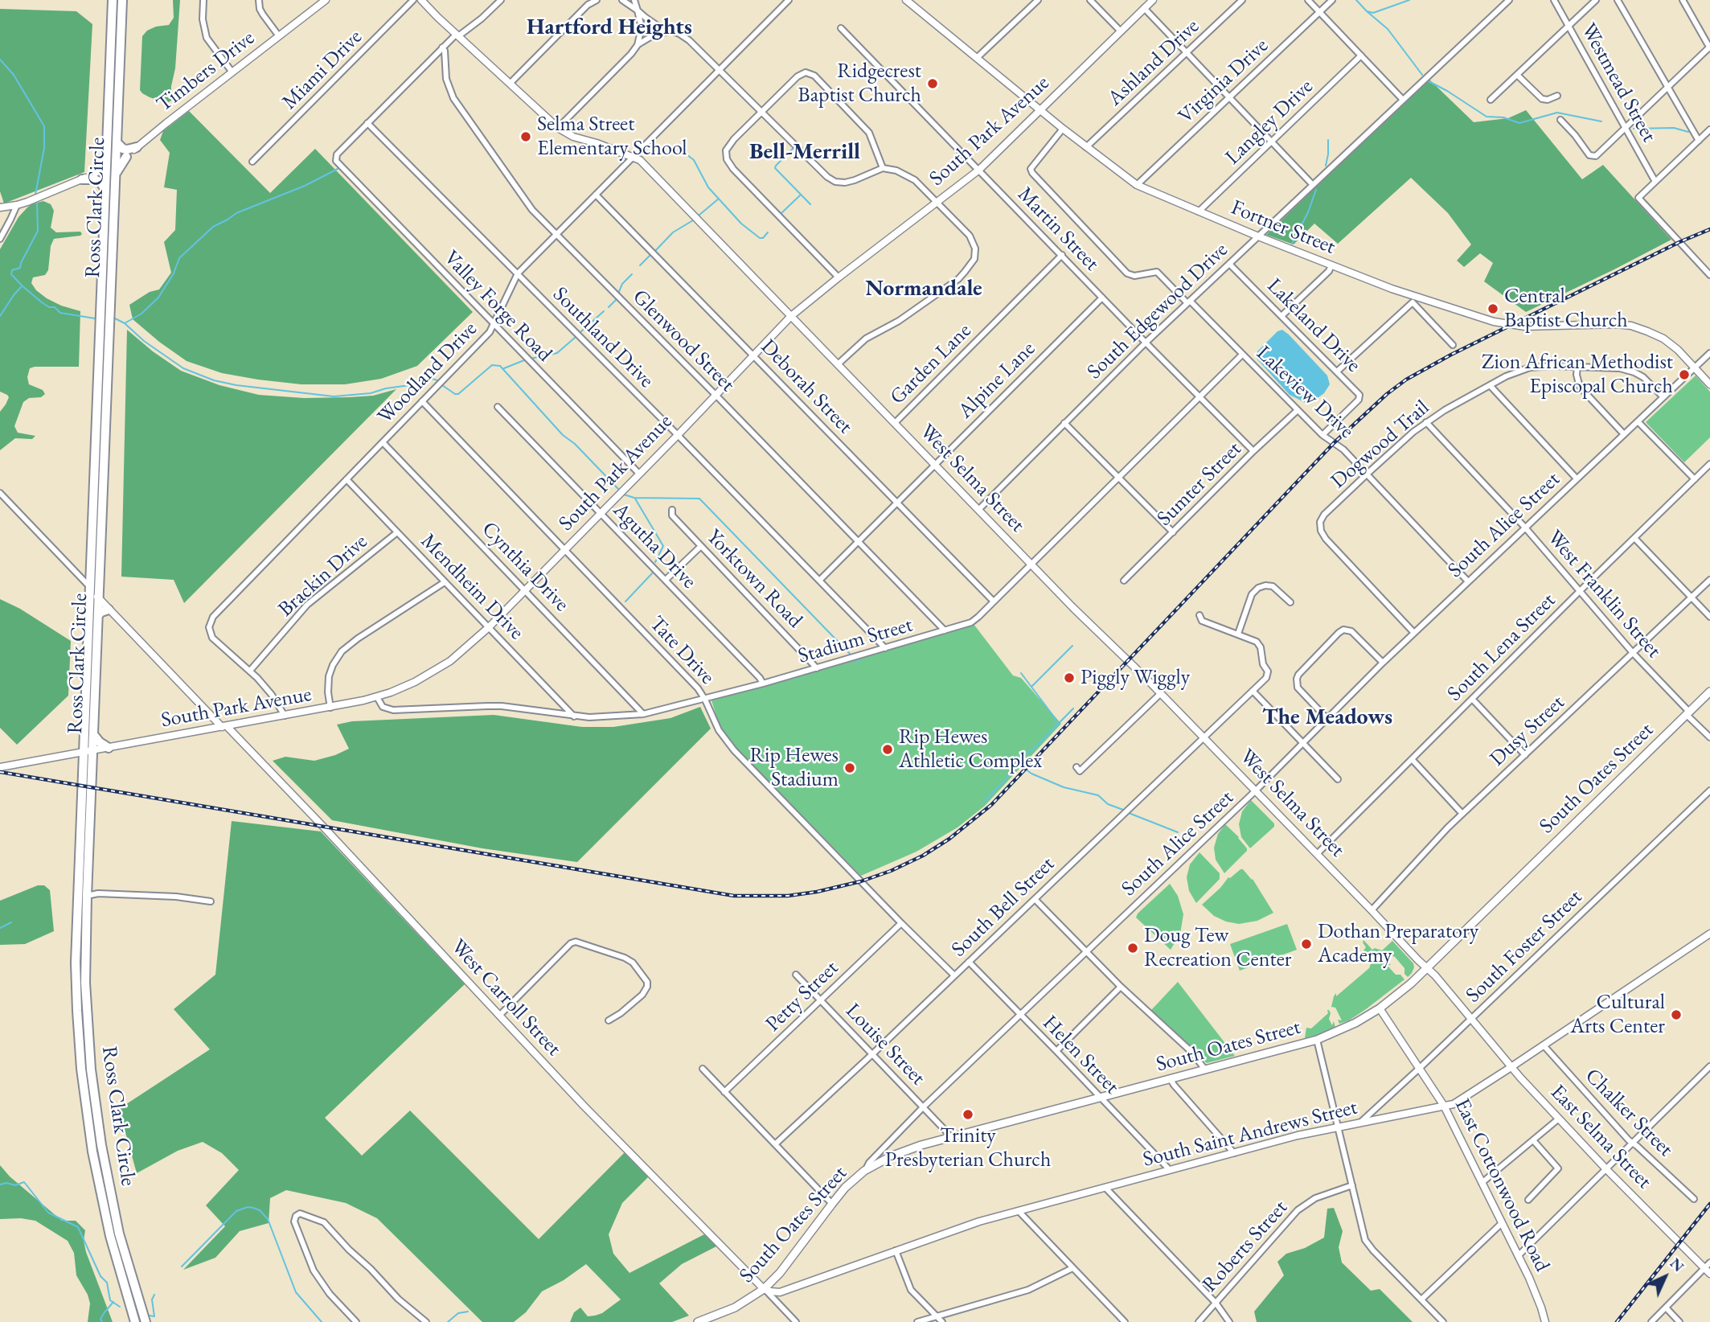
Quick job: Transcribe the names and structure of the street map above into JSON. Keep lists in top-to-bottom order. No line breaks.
{"streets":{"highway":["Ross Clark Circle"],"main road":["South Oates Street"],"street":["Ashland Drive","Miami Drive","Timbers Drive","Virginia Drive","Westmead Street","Langley Drive","South Park Avenue","Fortner Street","Martin Street","Valley Forge Road","South Edgewood Drive","Lakeland Drive","Southland Drive","Glenwood Street","Garden Lane","Woodland Drive","Alpine Lane","Deborah Street","Lakeview Drive","Dogwood Trail","West Selma Street","Sumter Street","South Alice Street","Agutha Drive","Cynthia Drive","Brackin Drive","Yorktown Road","Mendheim Drive","West Franklin Street","Stadium Street","South Lena Street","Tate Drive","Dusy Street","South Bell Street","South Foster Street","Petty Street","West Carroll Street","Louise Street","Helen Street","Chalker Street","South Saint Andrews Street","East Selma Street","East Cottonwood Road","Roberts Street"]},"crossings":[["Ashland Drive","Fortner Street"],["Timbers Drive","Ross Clark Circle"],["Virginia Drive","Fortner Street"],["Langley Drive","Fortner Street"],["South Park Avenue","Ross Clark Circle"],["South Park Avenue","Fortner Street"],["South Park Avenue","Martin Street"],["South Park Avenue","Valley Forge Road"],["South Park Avenue","Southland Drive"],["South Park Avenue","Glenwood Street"],["South Park Avenue","Woodland Drive"],["South Park Avenue","Deborah Street"],["South Park Avenue","West Selma Street"],["South Park Avenue","Agutha Drive"],["South Park Avenue","Cynthia Drive"],["South Park Avenue","Mendheim Drive"],["South Park Avenue","Stadium Street"],["South Park Avenue","Tate Drive"],["South Park Avenue","West Carroll Street"],["Ross Clark Circle","West Carroll Street"],["Fortner Street","South Edgewood Drive"],["Fortner Street","Lakeview Drive"],["Fortner Street","South Alice Street"],["Martin Street","South Edgewood Drive"],["Martin Street","Garden Lane"],["Martin Street","Alpine Lane"],["Martin Street","Sumter Street"],["Martin Street","Stadium Street"],["Valley Forge Road","Southland Drive"],["Valley Forge Road","Woodland Drive"],["South Edgewood Drive","Lakeland Drive"],["South Edgewood Drive","Lakeview Drive"],["South Edgewood Drive","West Selma Street"],["Lakeland Drive","Lakeview Drive"],["Southland Drive","Woodland Drive"],["Southland Drive","Alpine Lane"],["Southland Drive","Stadium Street"],["Glenwood Street","Woodland Drive"],["Glenwood Street","Alpine Lane"],["Glenwood Street","Stadium Street"],["Garden Lane","West Selma Street"],["Woodland Drive","Deborah Street"],["Woodland Drive","West Selma Street"],["Woodland Drive","Cynthia Drive"],["Woodland Drive","Brackin Drive"],["Woodland Drive","Mendheim Drive"],["Woodland Drive","Tate Drive"],["Alpine Lane","Deborah Street"],["Alpine Lane","West Selma Street"],["Deborah Street","Stadium Street"],["Lakeview Drive","Dogwood Trail"],["Lakeview Drive","Sumter Street"],["Lakeview Drive","South Alice Street"],["Lakeview Drive","Stadium Street"],["Dogwood Trail","South Alice Street"],["Dogwood Trail","West Franklin Street"],["West Selma Street","South Alice Street"],["West Selma Street","Stadium Street"],["West Selma Street","South Lena Street"],["West Selma Street","Dusy Street"],["West Selma Street","South Oates Street"],["West Selma Street","South Bell Street"],["West Selma Street","South Foster Street"],["West Selma Street","East Selma Street"],["South Alice Street","West Franklin Street"],["South Alice Street","South Oates Street"],["South Alice Street","Louise Street"],["South Alice Street","Helen Street"],["Agutha Drive","Stadium Street"],["Cynthia Drive","Stadium Street"],["Brackin Drive","Mendheim Drive"],["Yorktown Road","Stadium Street"],["Mendheim Drive","Stadium Street"],["West Franklin Street","South Lena Street"],["West Franklin Street","Dusy Street"],["West Franklin Street","South Oates Street"],["Stadium Street","Tate Drive"],["Tate Drive","South Bell Street"],["Tate Drive","Petty Street"],["South Oates Street","West Carroll Street"],["South Oates Street","Louise Street"],["South Oates Street","Helen Street"],["South Oates Street","South Saint Andrews Street"],["South Oates Street","East Cottonwood Road"],["South Bell Street","Louise Street"],["South Bell Street","Helen Street"],["South Foster Street","South Saint Andrews Street"],["South Foster Street","East Selma Street"],["South Foster Street","East Cottonwood Road"],["Petty Street","Louise Street"],["West Carroll Street","South Saint Andrews Street"],["Helen Street","South Saint Andrews Street"],["Chalker Street","South Saint Andrews Street"],["South Saint Andrews Street","East Selma Street"],["South Saint Andrews Street","East Cottonwood Road"]],"districts":["Hartford Heights","Bell-Merrill","Normandale","The Meadows"],"places":["Ridgecrest Baptist Church","Selma Street Elementary School","Central Baptist Church","Zion African Methodist Episcopal Church","Piggly Wiggly","Rip Hewes Athletic Complex","Rip Hewes Stadium","Dothan Preparatory Academy","Doug Tew Recreation Center","Cultural Arts Center","Trinity Presbyterian Church"],"north":"top right"}
